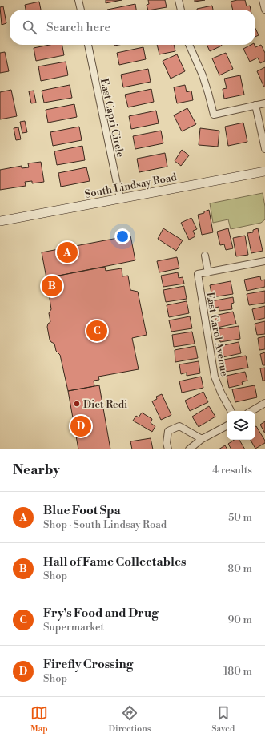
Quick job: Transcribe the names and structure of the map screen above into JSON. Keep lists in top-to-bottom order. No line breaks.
{"streets":{"main road":["South Lindsay Road"],"street":["East Capri Circle","East Carol Avenue"]},"crossings":[["East Capri Circle","South Lindsay Road"]],"places":["Diet Redi"],"page":{"search":"Search here","pins":["A","B","C","D"],"heading":["Nearby","4 results"],"list":[{"mark":"A","name":"Blue Foot Spa","note":"Shop · South Lindsay Road","value":"50 m"},{"mark":"B","name":"Hall of Fame Collectables","note":"Shop","value":"80 m"},{"mark":"C","name":"Fry's Food and Drug","note":"Supermarket","value":"90 m"},{"mark":"D","name":"Firefly Crossing","note":"Shop","value":"180 m"}],"nav":["Map","Directions","Saved"]}}
